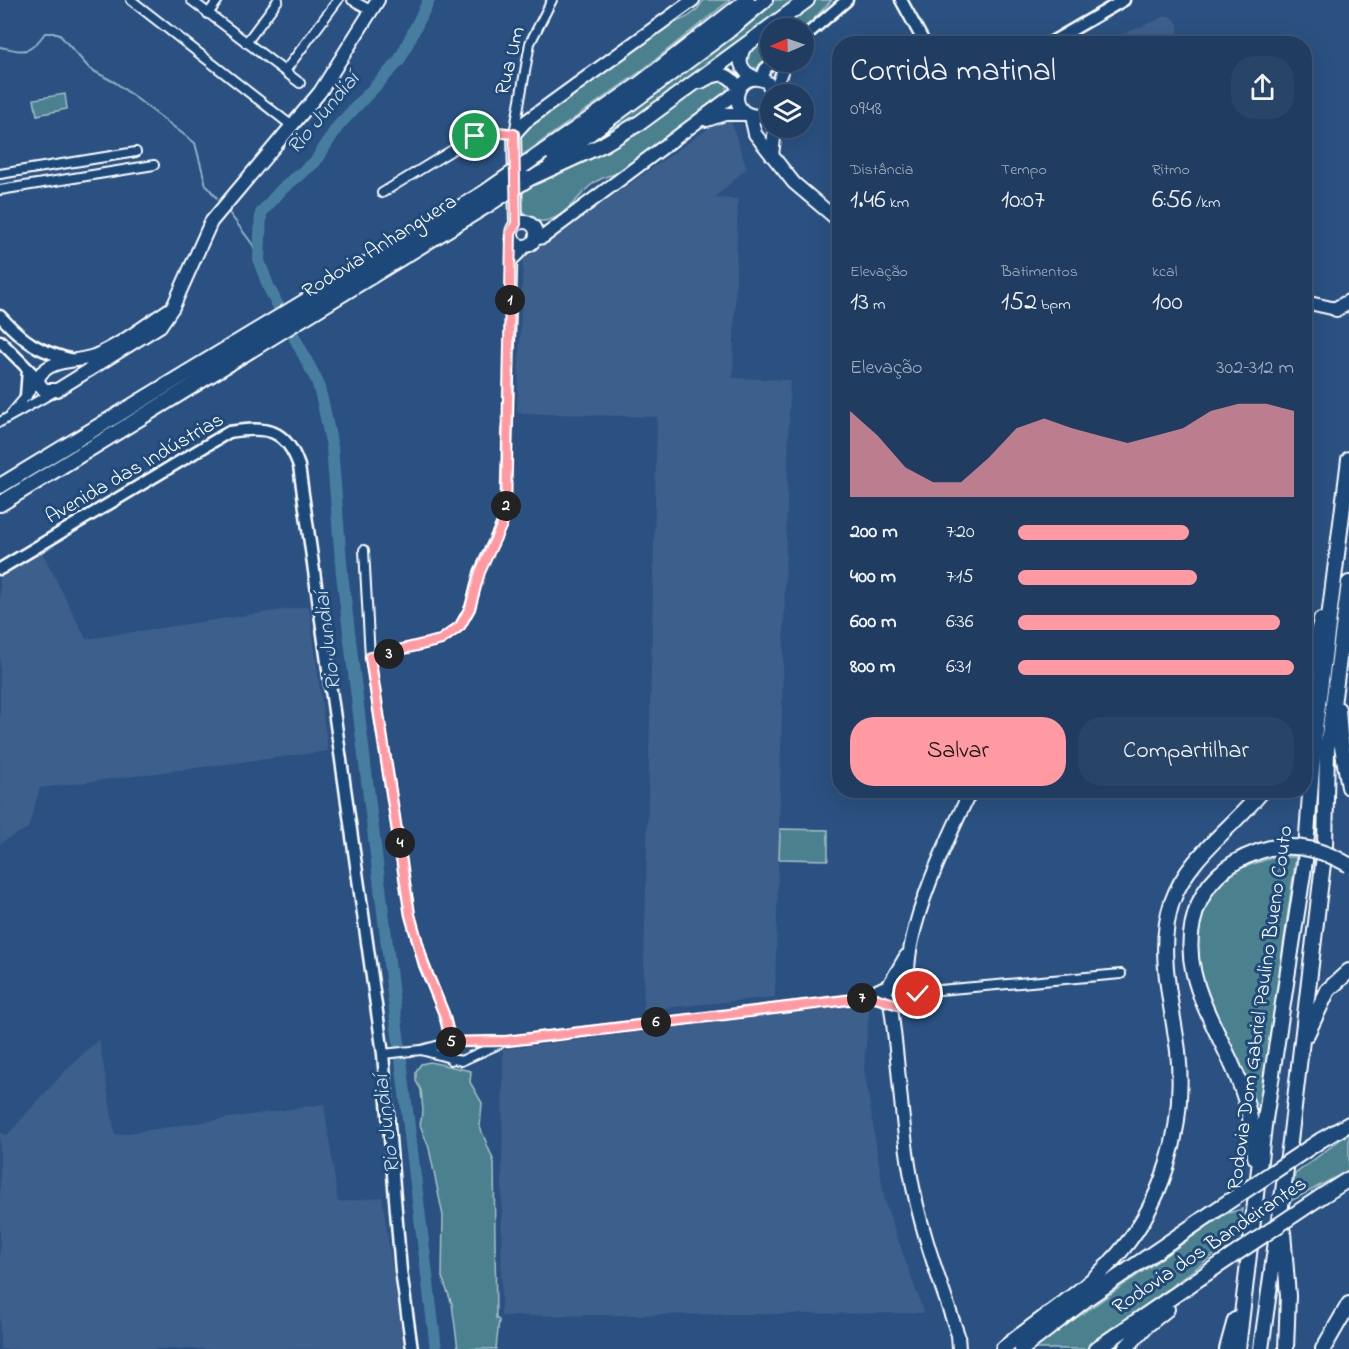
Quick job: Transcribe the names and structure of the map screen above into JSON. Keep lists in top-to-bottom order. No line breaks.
{"streets":{"highway":["Rodovia Anhanguera","Rodovia Dom Gabriel Paulino Bueno Couto","Rodovia dos Bandeirantes"],"street":["Rua Um","Avenida das Indústrias"]},"water":["Rio Jundiaí"],"north":"left","page":{"heading":["Corrida matinal","09:48"],"stats":[["Distância","1.46 km"],["Tempo","10:07"],["Ritmo","6:56 /km"],["Elevação","13 m"],["Batimentos","152 bpm"],["kcal","100"]],"pins":["1","2","3","4","7","6","5"],"chart":["Elevação","302–312 m"],"list":[{"name":"200 m","note":"7:20"},{"name":"400 m","note":"7:15"},{"name":"600 m","note":"6:36"},{"name":"800 m","note":"6:31"}],"buttons":["Salvar","Compartilhar"]}}
